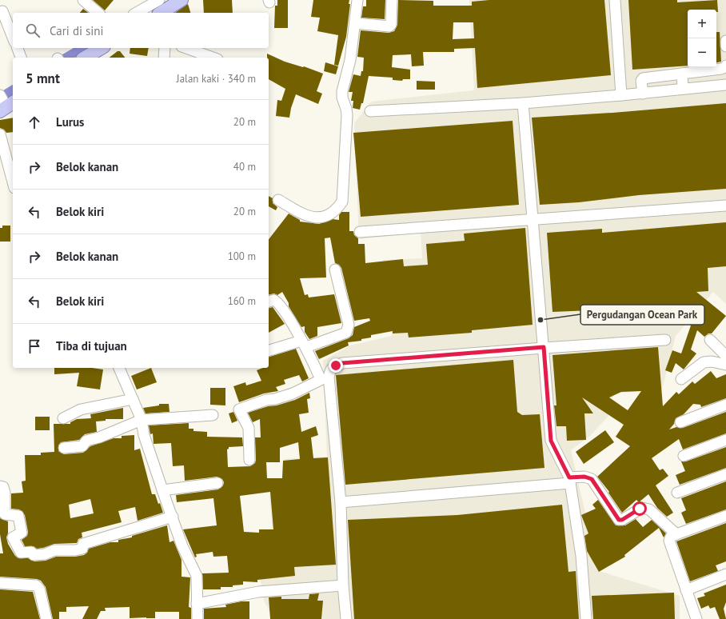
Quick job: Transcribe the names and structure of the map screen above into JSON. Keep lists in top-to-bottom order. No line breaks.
{"places":["Pergudangan Ocean Park"],"page":{"map_buttons":["+","−"],"search":"Cari di sini","heading":["5 mnt","Jalan kaki · 340 m"],"list":[["Lurus","20 m"],["Belok kanan","40 m"],["Belok kiri","20 m"],["Belok kanan","100 m"],["Belok kiri","160 m"],"Tiba di tujuan"]}}
